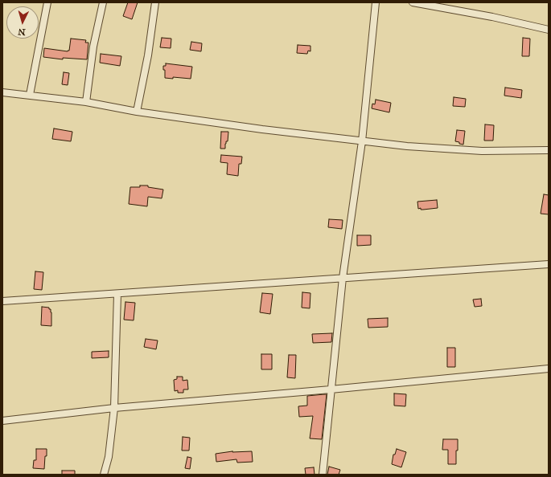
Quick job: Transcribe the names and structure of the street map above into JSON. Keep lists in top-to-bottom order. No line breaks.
{"north":"bottom"}
